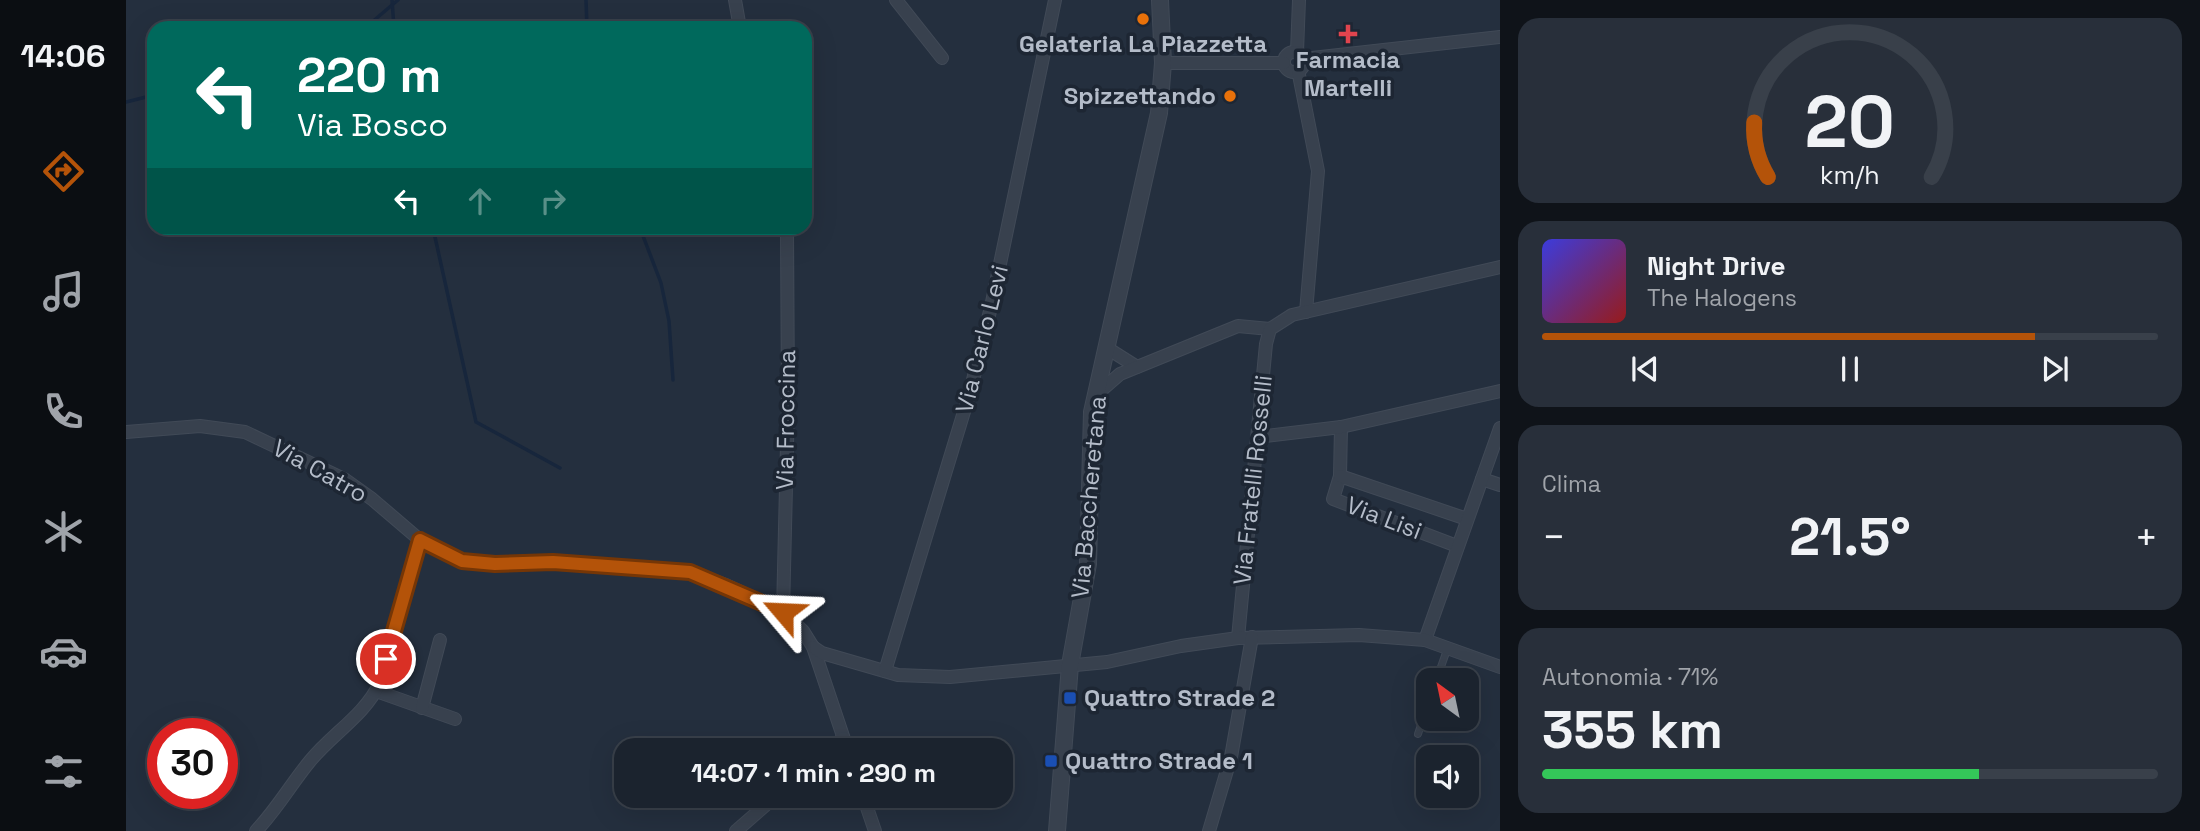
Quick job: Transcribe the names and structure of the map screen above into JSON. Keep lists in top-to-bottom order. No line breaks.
{"streets":{"street":["Via Carlo Levi","Via Froccina","Via Catro","Via Fratelli Rosselli","Via Baccheretana","Via Lisi"]},"crossings":[["Via Froccina","Via Catro"]],"places":{"other":["Gelateria La Piazzetta","Spizzettando"],"health":["Farmacia Martelli"],"transit":["Quattro Strade 2","Quattro Strade 1"]},"north":"top left","page":{"tabs":"14:06","turn":["220 m","Via Bosco"],"song":["Night Drive","The Halogens"],"tile":["Clima",["Autonomia · 71%","355 km"]],"heat":["−","21.5°","+"],"limit":"30","trip":"14:07 · 1 min · 290 m","gauge":["20","km/h"]}}
